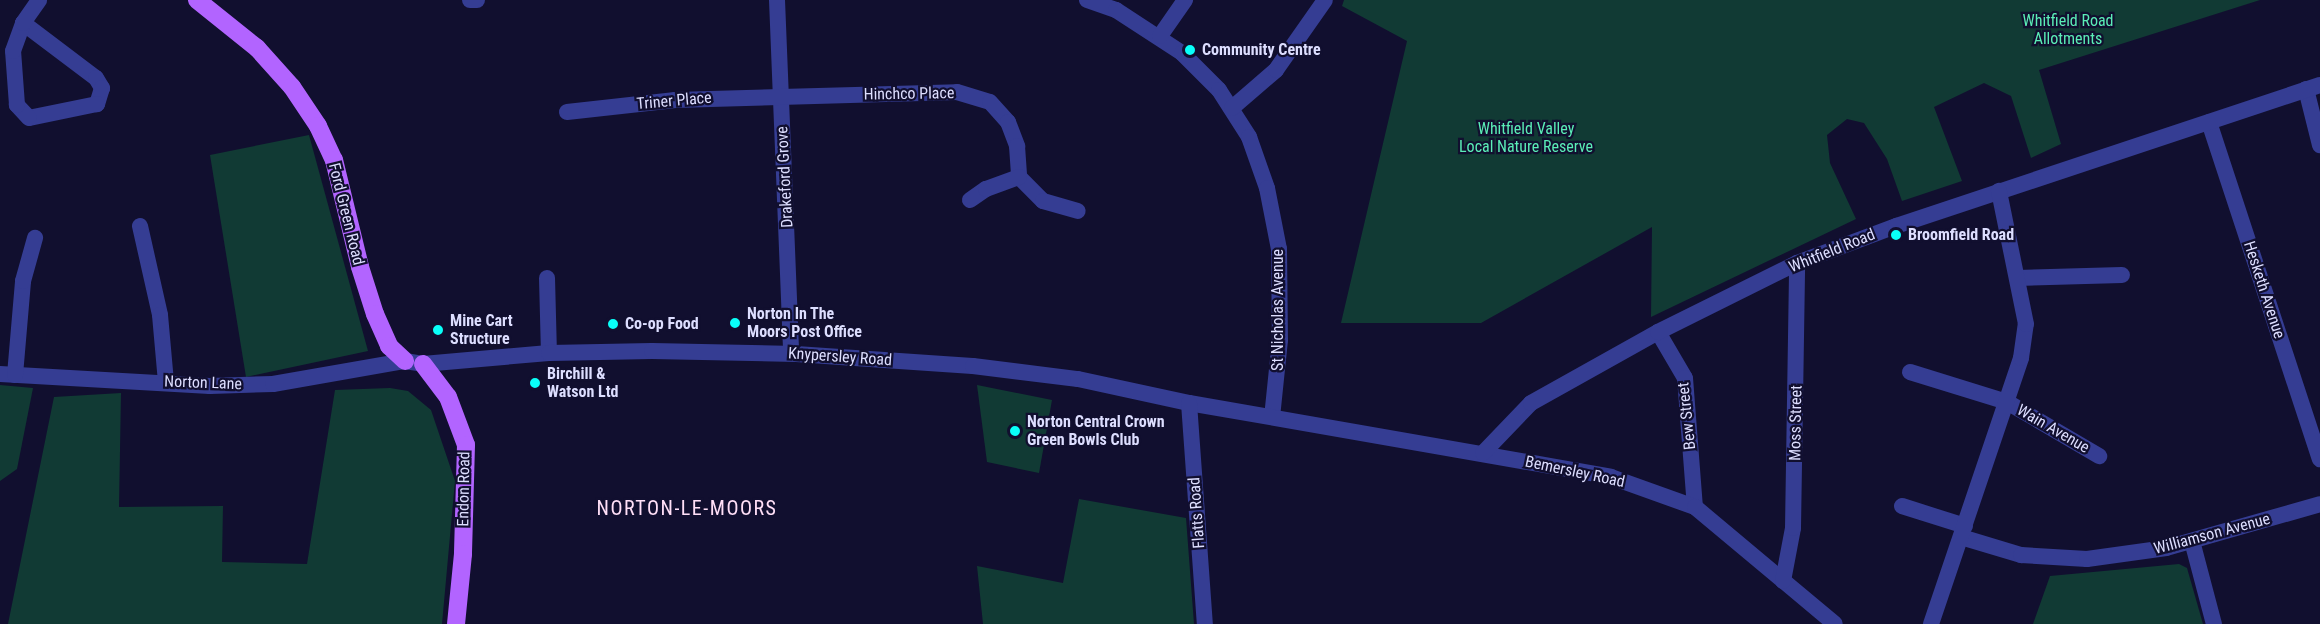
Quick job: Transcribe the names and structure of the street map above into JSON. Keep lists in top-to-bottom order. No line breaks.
{"streets":{"main road":["Ford Green Road","Endon Road"],"street":["Hinchco Place","Triner Place","Drakeford Grove","Whitfield Road","Hesketh Avenue","St Nicholas Avenue","Knypersley Road","Norton Lane","Bew Street","Moss Street","Wain Avenue","Bemersley Road","Flatts Road","Williamson Avenue"]},"crossings":[["Hinchco Place","Triner Place"],["Hinchco Place","Drakeford Grove"],["Triner Place","Drakeford Grove"],["Drakeford Grove","Knypersley Road"],["Ford Green Road","Knypersley Road"],["Ford Green Road","Norton Lane"],["Whitfield Road","Hesketh Avenue"],["Whitfield Road","Bew Street"],["Whitfield Road","Moss Street"],["Whitfield Road","Bemersley Road"],["St Nicholas Avenue","Knypersley Road"],["St Nicholas Avenue","Bemersley Road"],["Knypersley Road","Norton Lane"],["Knypersley Road","Bemersley Road"],["Knypersley Road","Endon Road"],["Knypersley Road","Flatts Road"],["Bew Street","Bemersley Road"],["Moss Street","Bemersley Road"]],"districts":["NORTON-LE-MOORS"],"parks":["Whitfield Road Allotments","Whitfield Valley Local Nature Reserve"],"places":["Community Centre","Broomfield Road","Norton In The Moors Post Office","Co-op Food","Mine Cart Structure","Birchill & Watson Ltd","Norton Central Crown Green Bowls Club"]}
